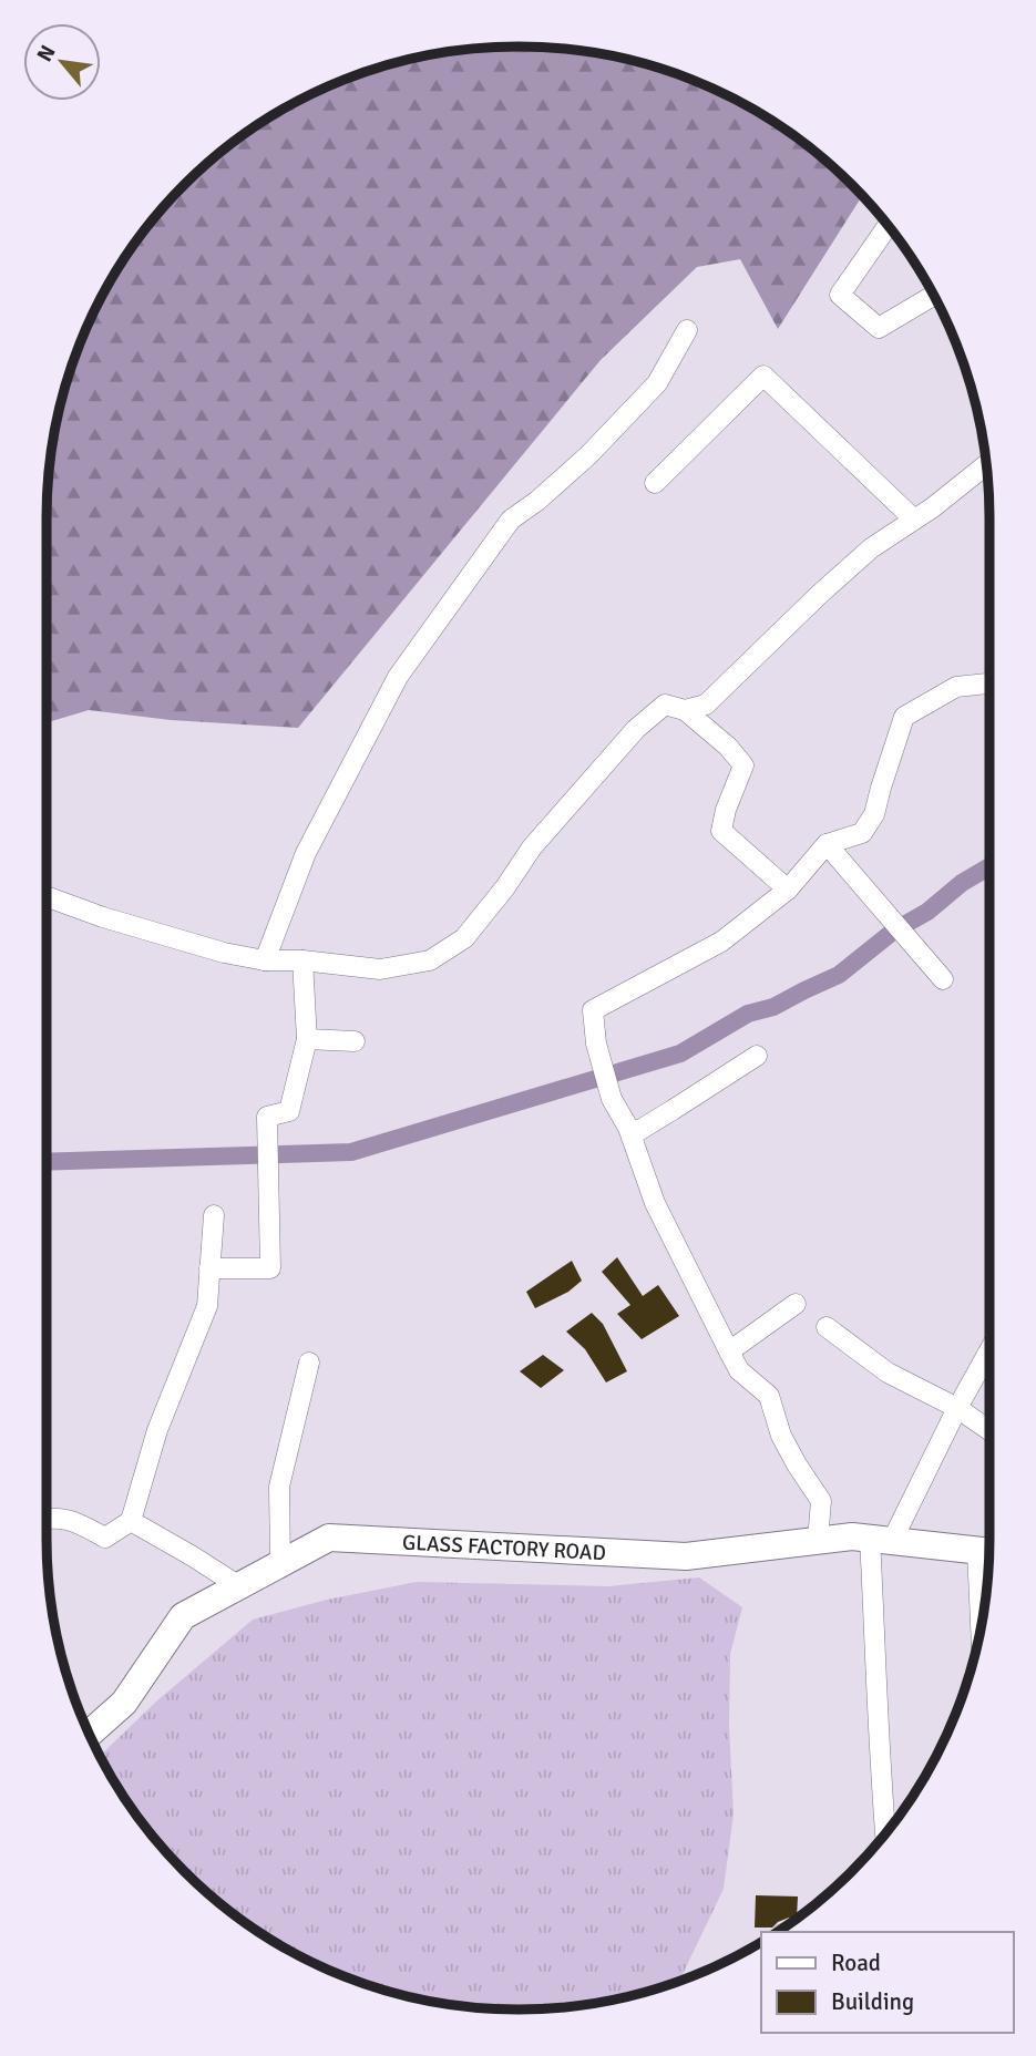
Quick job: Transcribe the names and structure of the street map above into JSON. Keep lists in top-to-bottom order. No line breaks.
{"streets":{"main road":["GLASS FACTORY ROAD"]},"legend":["Road","Building"],"north":"top left"}
